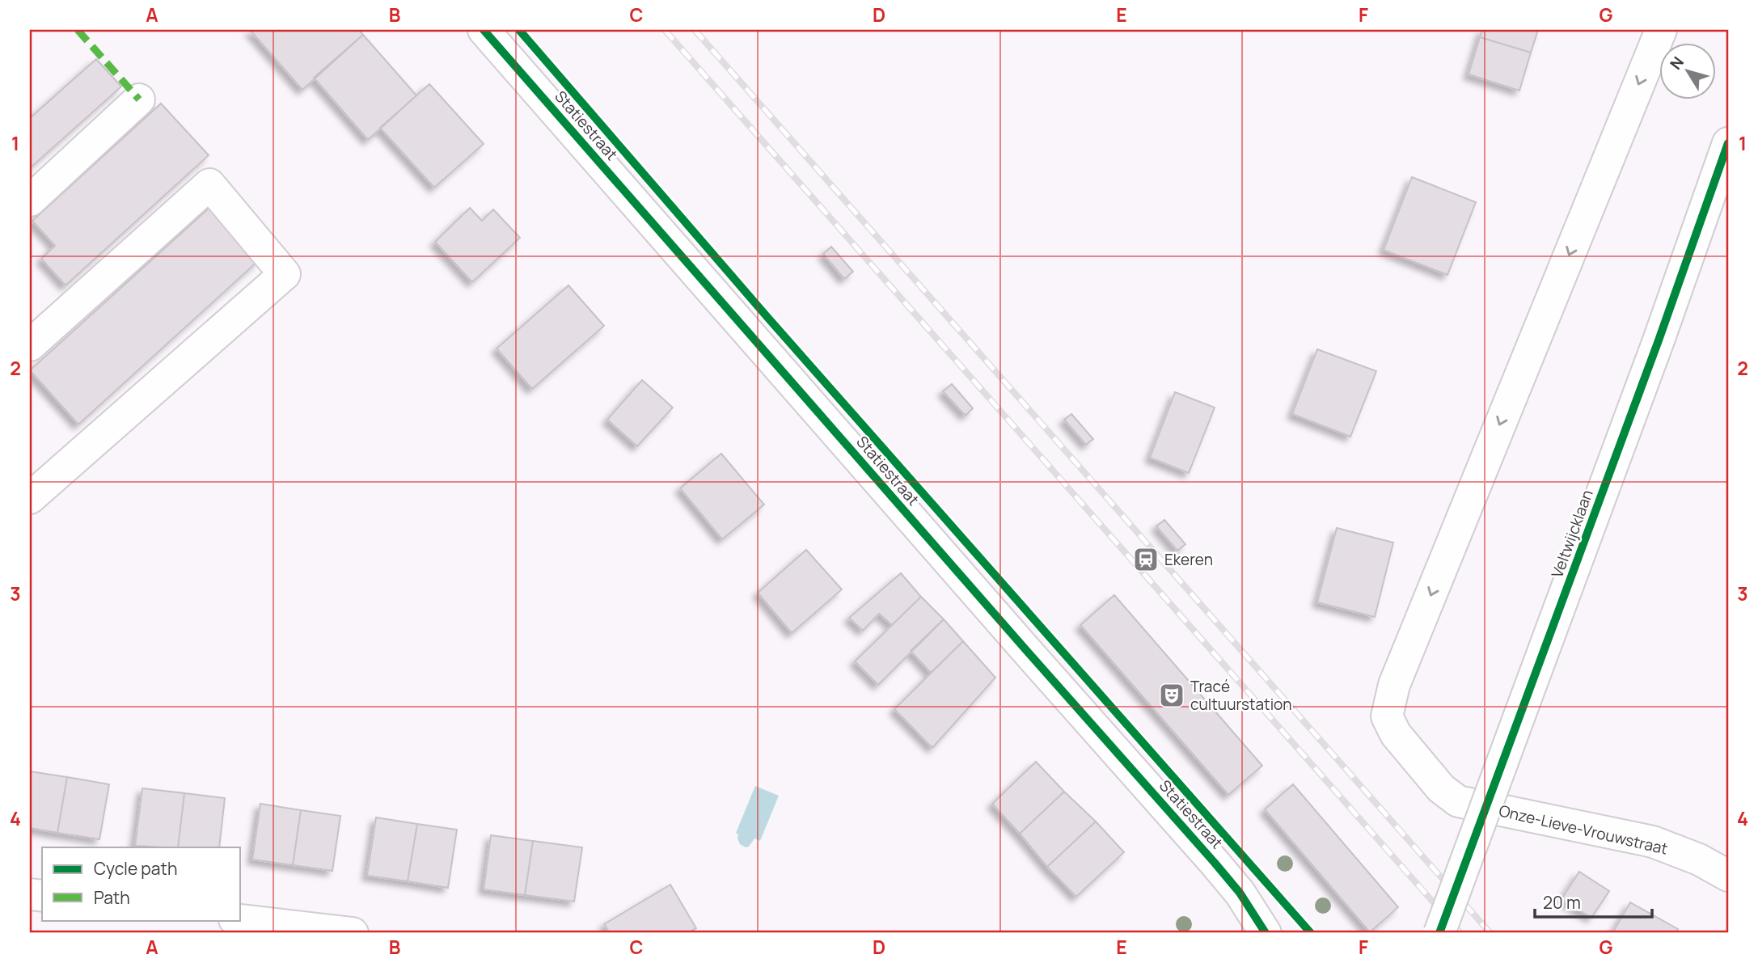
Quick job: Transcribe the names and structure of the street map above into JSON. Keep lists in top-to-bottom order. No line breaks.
{"streets":{"street":["Statiestraat","Veltwijcklaan","Onze-Lieve-Vrouwstraat"]},"places":{"station":["Ekeren"],"theatre":["Tracé cultuurstation"]},"legend":["Cycle path","Path"],"scale_bar":"20 m","north":"top left","grid":{"columns":["A","B","C","D","E","F","G"],"rows":["1","2","3","4"]}}
